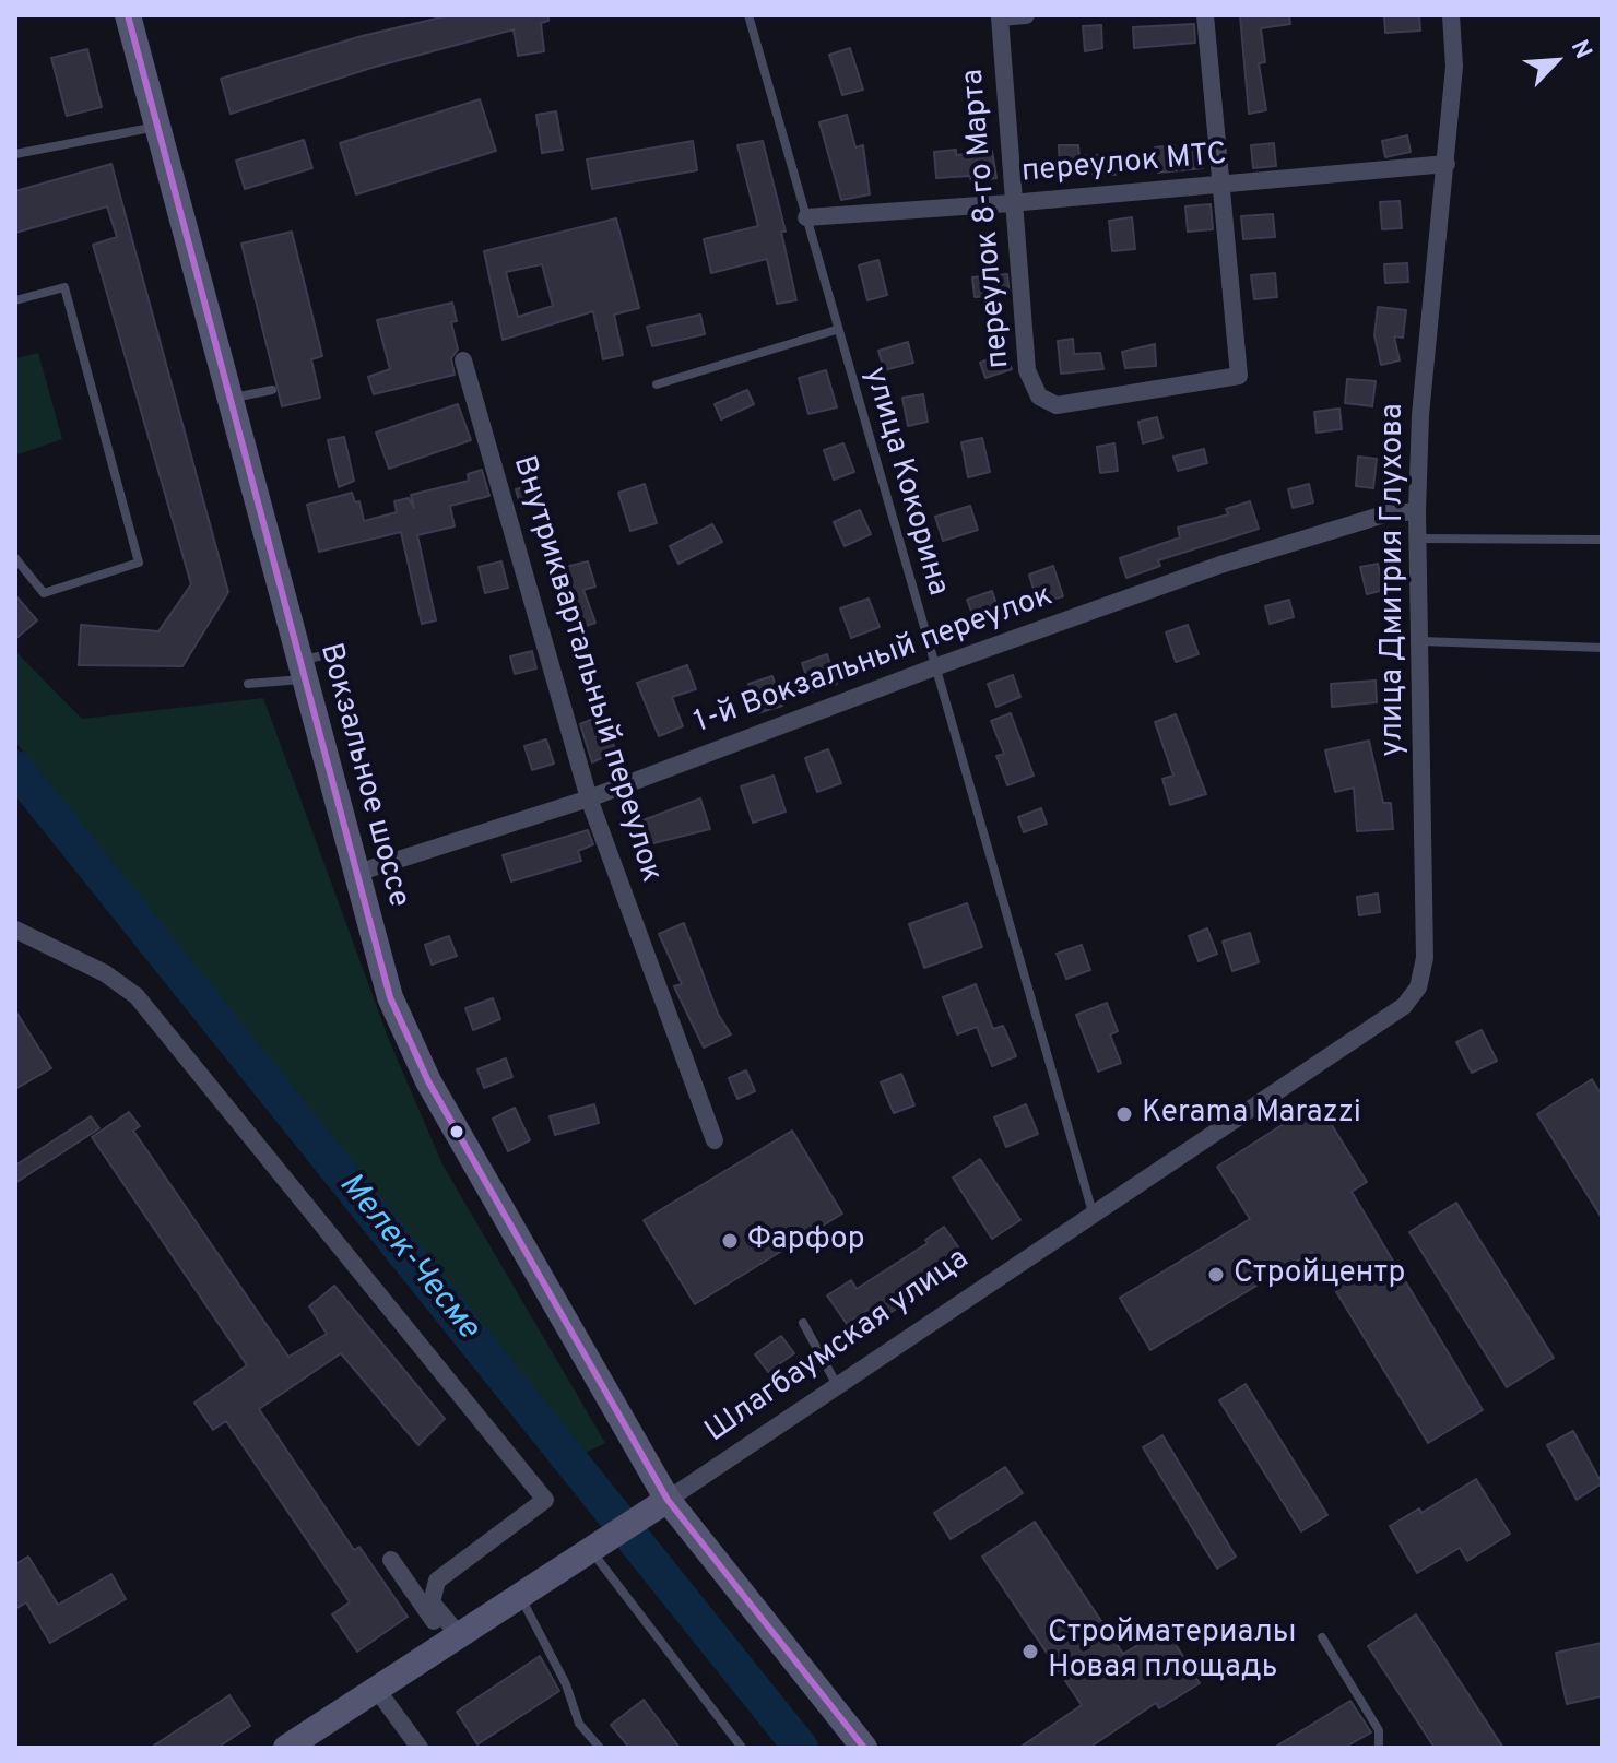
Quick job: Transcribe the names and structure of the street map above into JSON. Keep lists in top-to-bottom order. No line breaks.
{"streets":{"main road":["Вокзальное шоссе","Шлагбаумская улица"],"street":["переулок МТС","переулок 8-го Марта","улица Дмитрия Глухова","1-й Вокзальный переулок","Внутриквартальный переулок"],"lane":["улица Кокорина"]},"crossings":[["переулок МТС","переулок 8-го Марта"],["переулок МТС","улица Кокорина"],["переулок МТС","улица Дмитрия Глухова"],["улица Кокорина","1-й Вокзальный переулок"],["улица Кокорина","Шлагбаумская улица"],["улица Дмитрия Глухова","1-й Вокзальный переулок"],["улица Дмитрия Глухова","Шлагбаумская улица"],["1-й Вокзальный переулок","Внутриквартальный переулок"],["1-й Вокзальный переулок","Вокзальное шоссе"],["Вокзальное шоссе","Шлагбаумская улица"]],"water":["Мелек-Чесме"],"places":["Kerama Marazzi","Фарфор","Стройцентр","Стройматериалы Новая площадь"],"north":"top right"}
